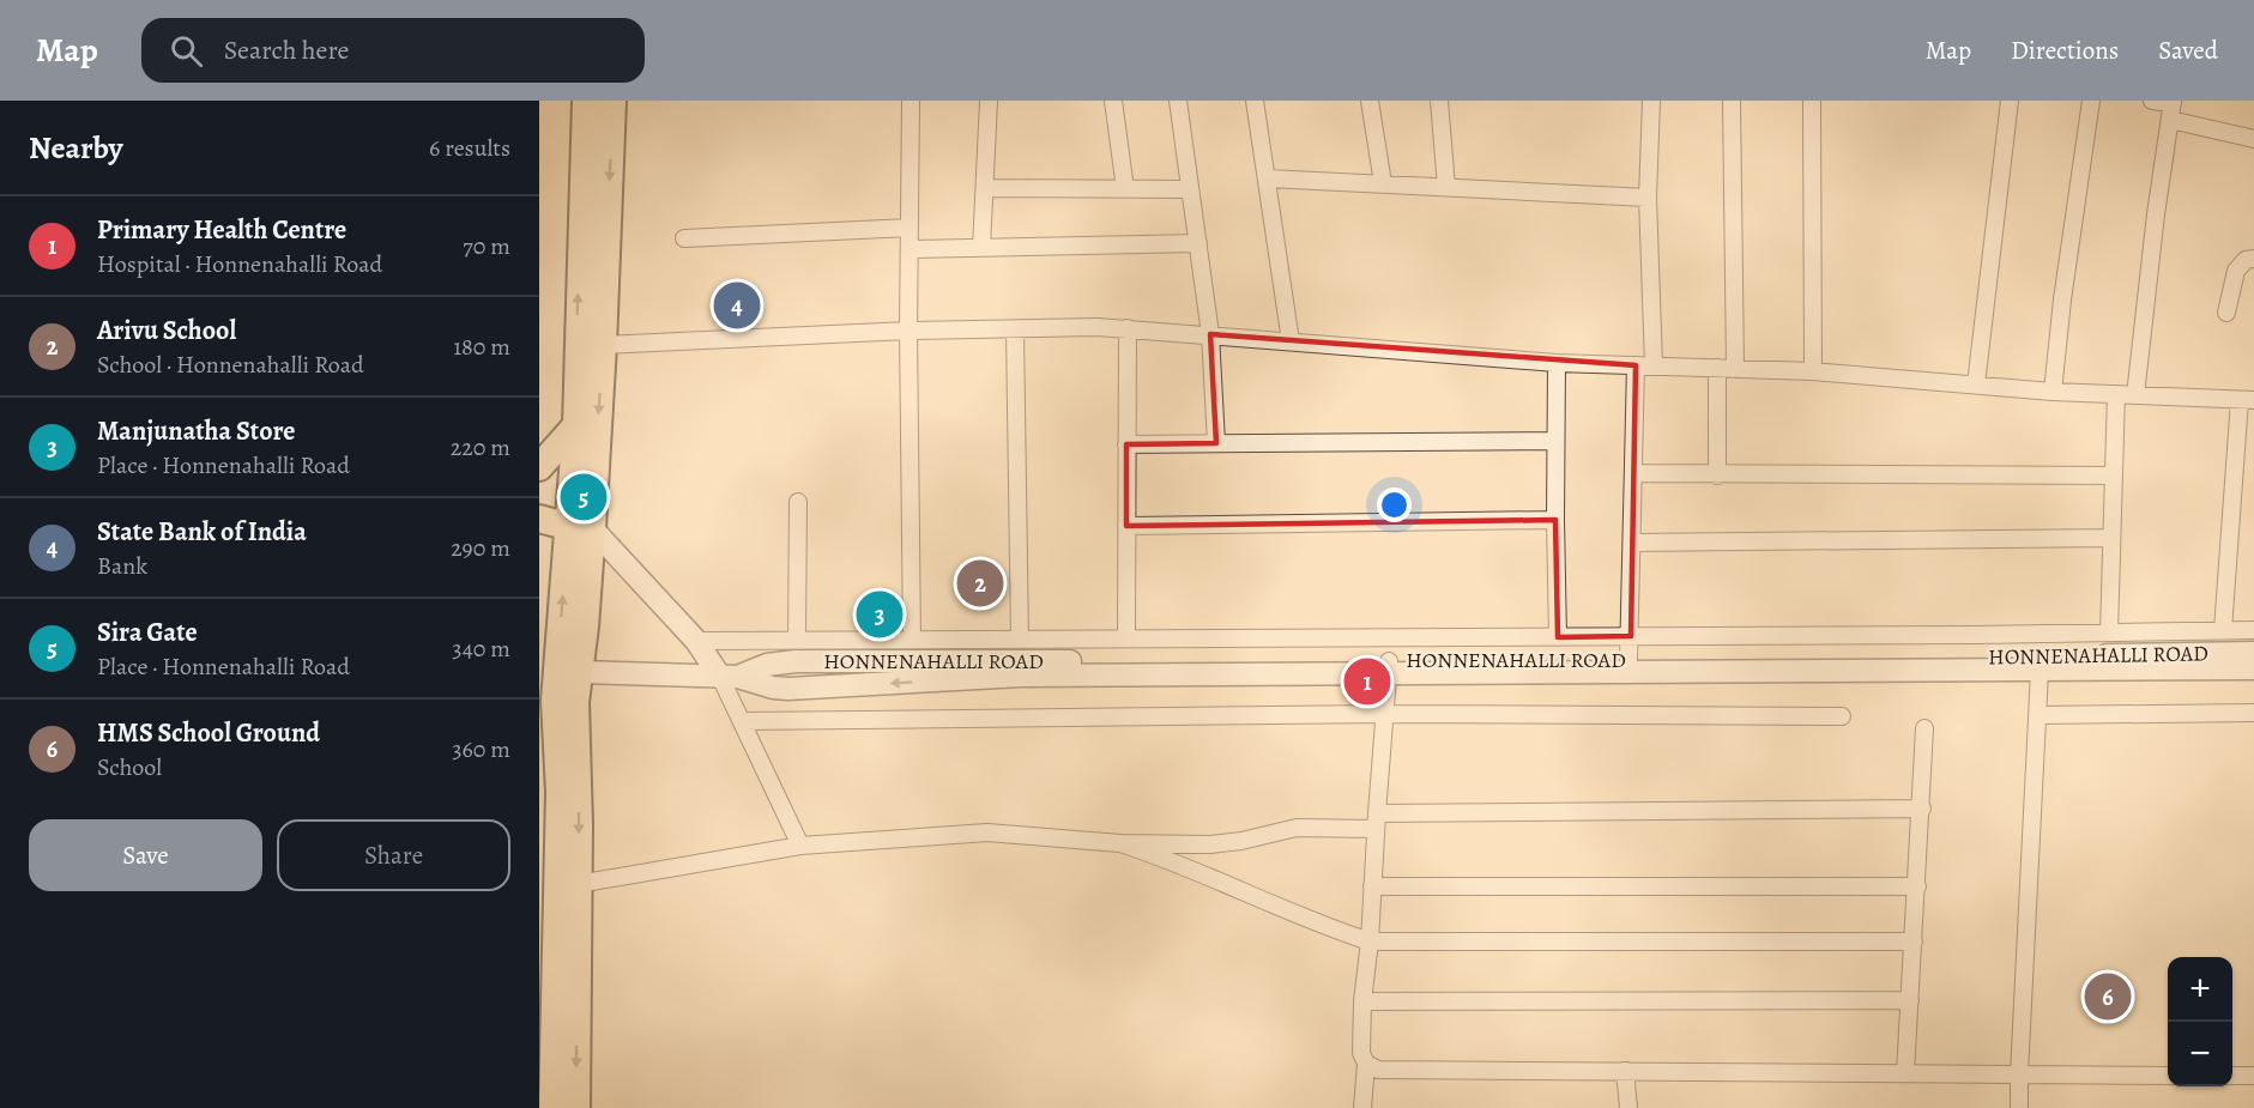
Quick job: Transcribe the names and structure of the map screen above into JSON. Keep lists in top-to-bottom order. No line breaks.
{"streets":{"street":["HONNENAHALLI ROAD"]},"page":{"header":"Map","search":"Search here","nav":["Map","Directions","Saved"],"heading":["Nearby","6 results"],"list":[{"mark":"1","name":"Primary Health Centre","note":"Hospital · Honnenahalli Road","value":"70 m"},{"mark":"2","name":"Arivu School","note":"School · Honnenahalli Road","value":"180 m"},{"mark":"3","name":"Manjunatha Store","note":"Place · Honnenahalli Road","value":"220 m"},{"mark":"4","name":"State Bank of India","note":"Bank","value":"290 m"},{"mark":"5","name":"Sira Gate","note":"Place · Honnenahalli Road","value":"340 m"},{"mark":"6","name":"HMS School Ground","note":"School","value":"360 m"}],"pins":["4","5","2","3","1","6"],"buttons":["Save","Share"],"map_buttons":["+","−"]}}
